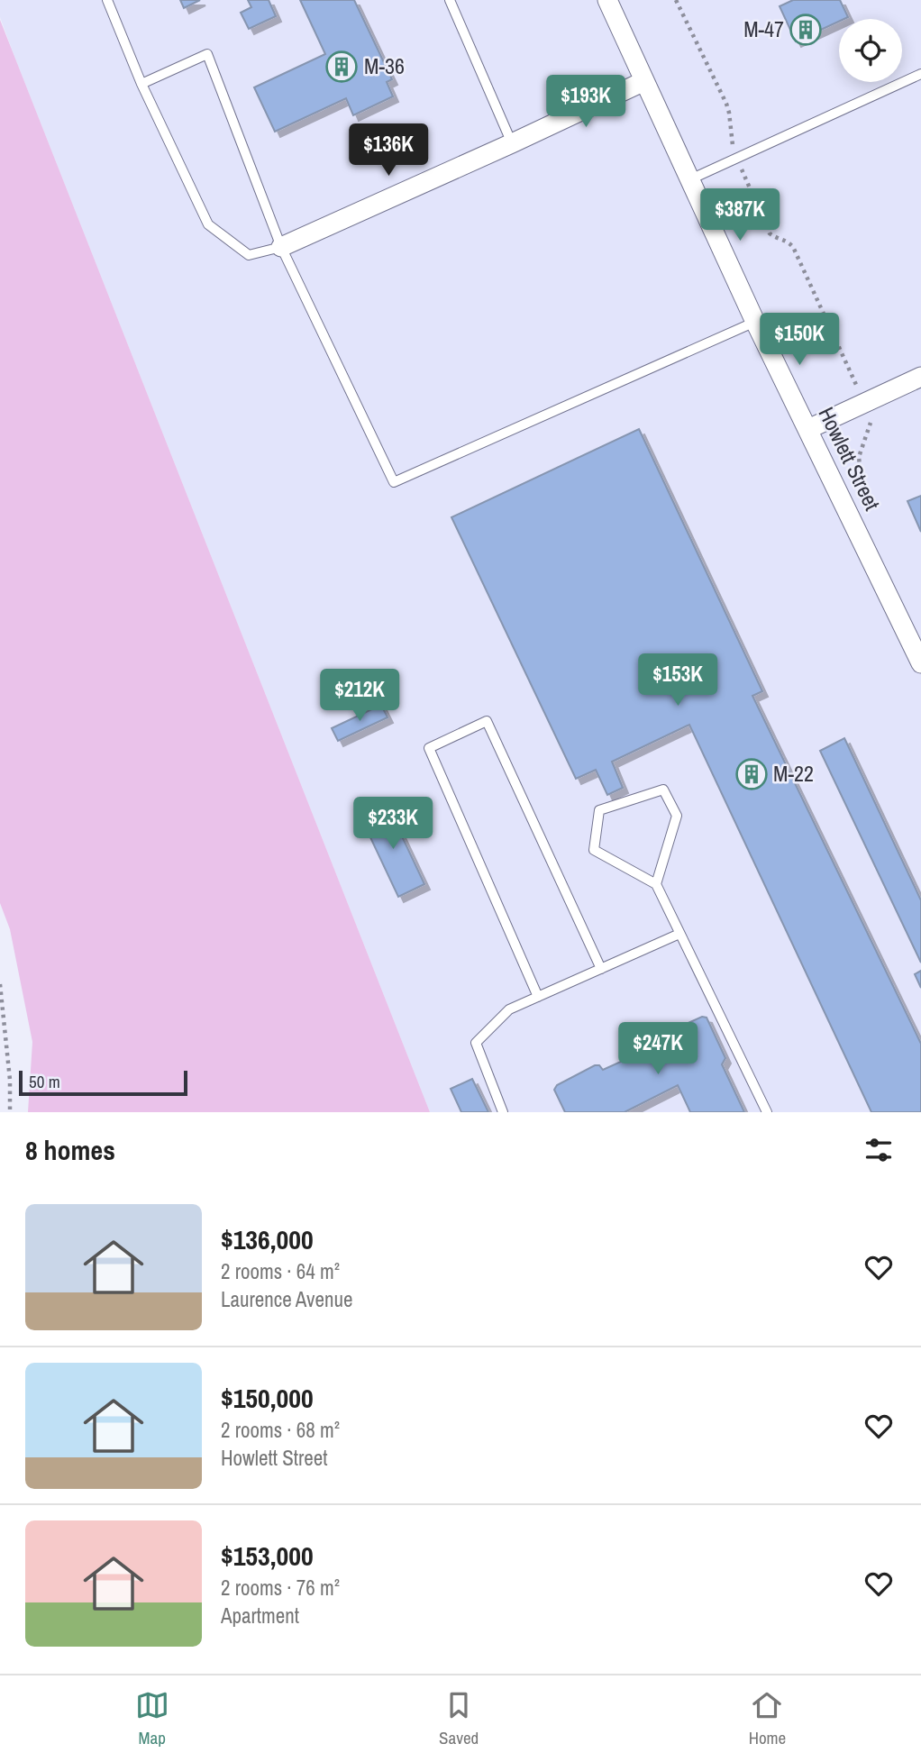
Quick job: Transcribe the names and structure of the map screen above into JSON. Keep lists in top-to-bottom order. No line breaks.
{"streets":{"street":["Howlett Street"]},"places":{"building":["M-47","M-36","M-22"]},"scale_bar":"50 m","page":{"price":["$193K","$136K","$387K","$150K","$153K","$212K","$233K","$247K"],"scale":"50 m","heading":"8 homes","list":[{"name":"$136,000","note":"2 rooms · 64 m² · Laurence Avenue"},{"name":"$150,000","note":"2 rooms · 68 m² · Howlett Street"},{"name":"$153,000","note":"2 rooms · 76 m² · Apartment"}],"tabs":["Map","Saved","Home"]}}
